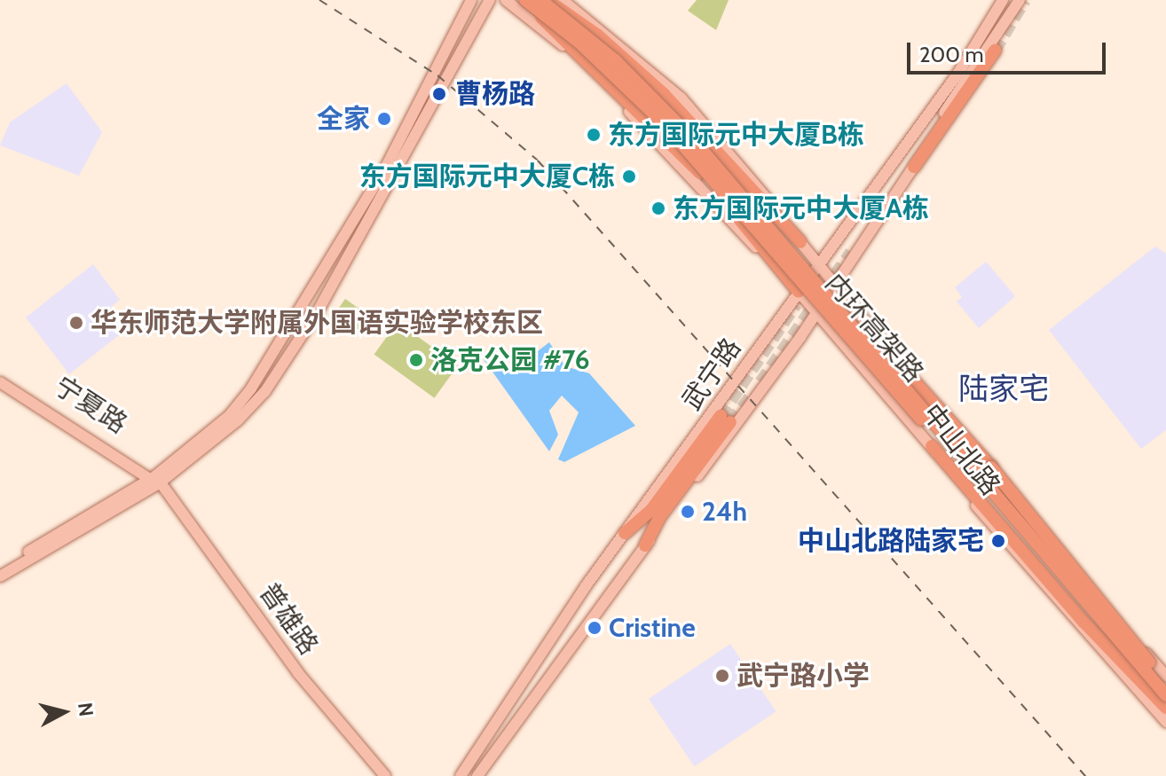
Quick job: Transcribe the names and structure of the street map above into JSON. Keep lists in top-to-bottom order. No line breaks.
{"streets":{"highway":["内环高架路"],"main road":["武宁路","宁夏路","中山北路","普雄路"]},"crossings":[["武宁路","中山北路"],["宁夏路","普雄路"]],"districts":["陆家宅"],"places":["曹杨路","全家","东方国际元中大厦B栋","东方国际元中大厦C栋","东方国际元中大厦A栋","华东师范大学附属外国语实验学校东区","洛克公园 #76","24h","中山北路陆家宅","Cristine","武宁路小学"],"scale_bar":"200 m","north":"right"}
